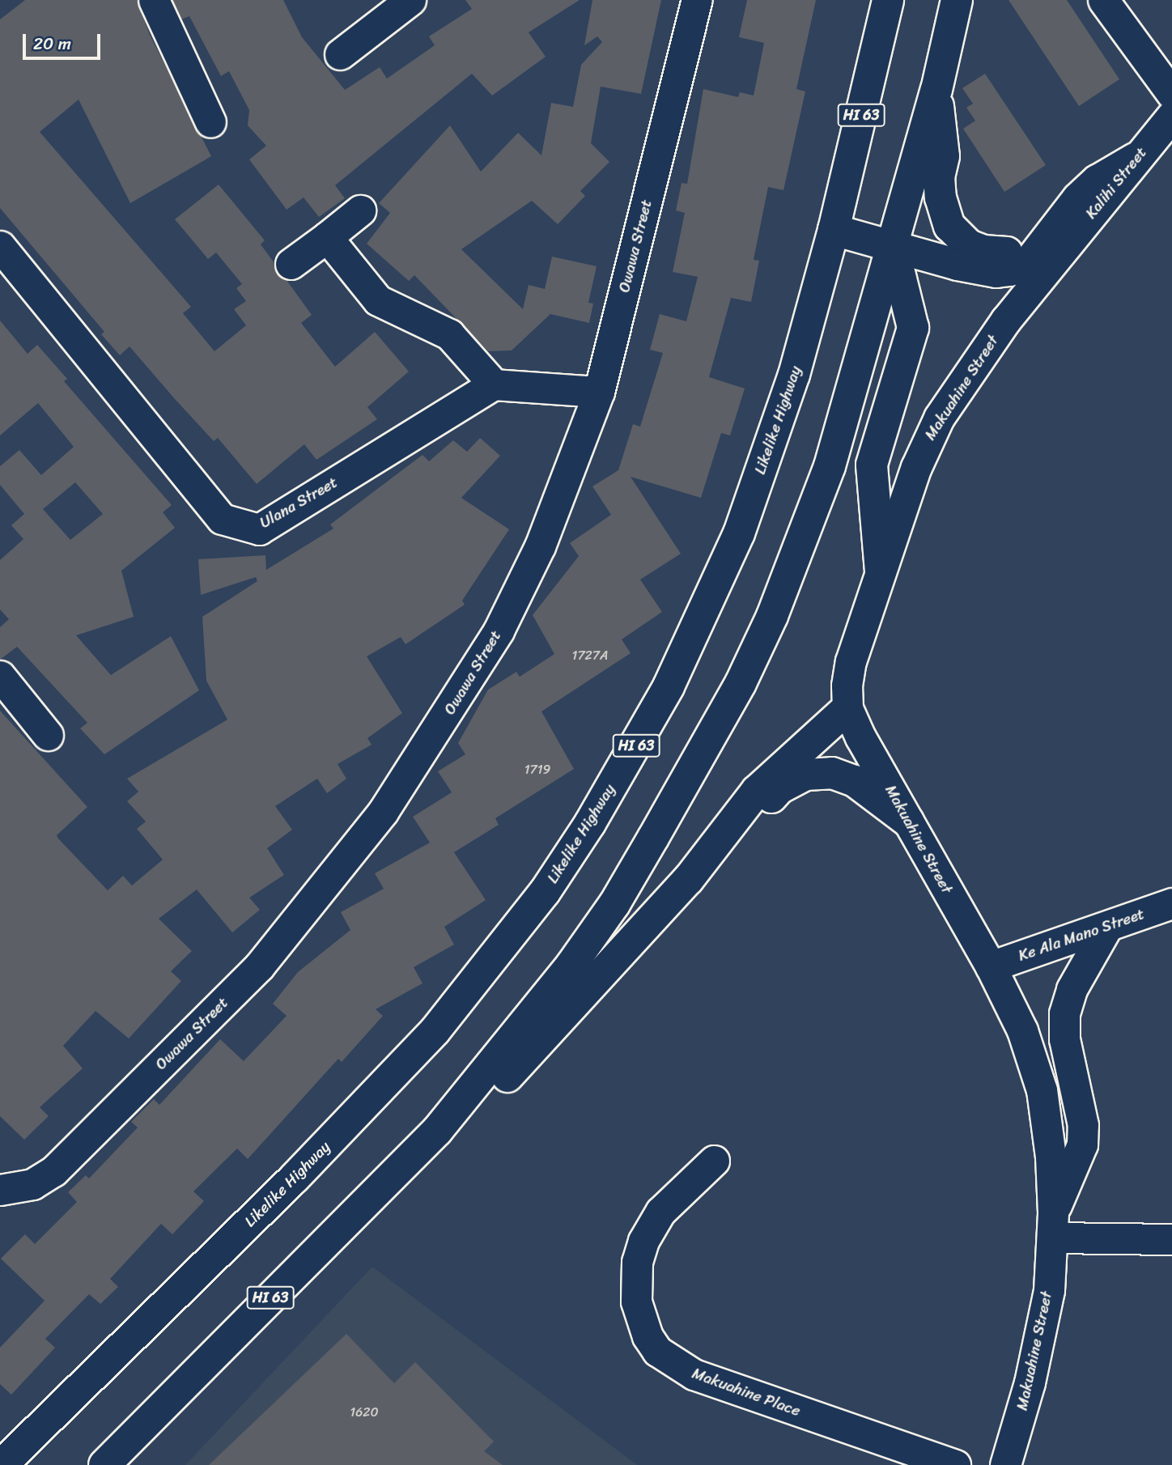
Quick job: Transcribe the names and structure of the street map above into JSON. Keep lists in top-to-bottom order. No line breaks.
{"streets":{"highway":["HI 63","Likelike Highway"],"street":["Kalihi Street","Owawa Street","Makuahine Street","Ulana Street","Ke Ala Mano Street","Makuahine Place"]},"crossings":[["Kalihi Street","Makuahine Street"],["Makuahine Street","Ke Ala Mano Street"]],"house_numbers":["1727A","1719","1620"],"scale_bar":"20 m"}
